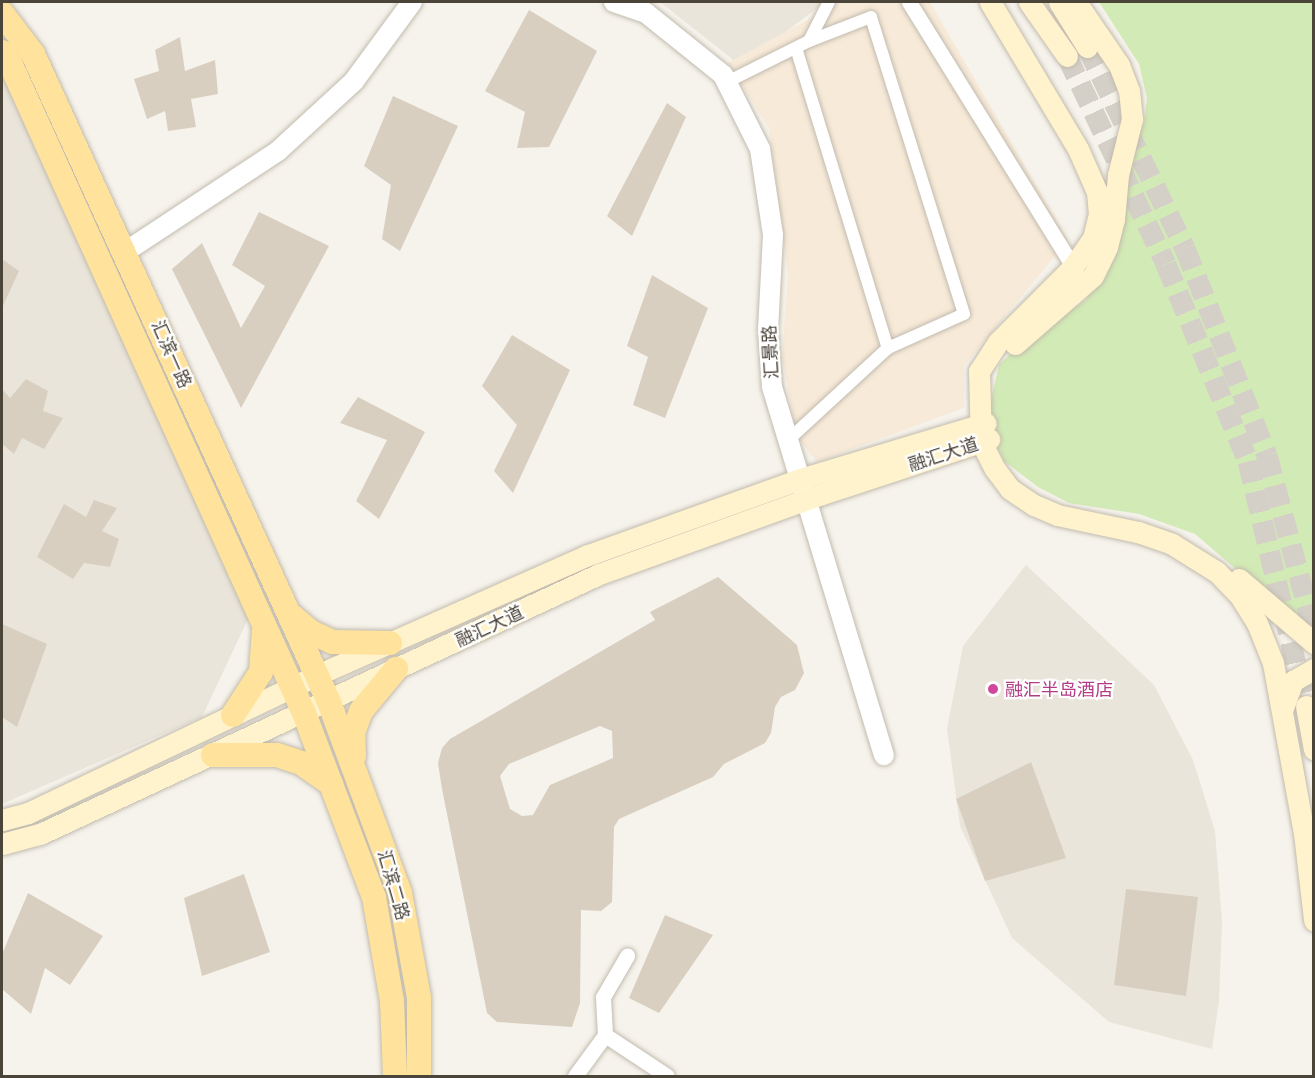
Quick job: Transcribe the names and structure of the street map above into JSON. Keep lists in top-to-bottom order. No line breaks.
{"streets":{"main road":["汇滨一路","融汇大道","汇滨二路"],"street":["汇景路"]},"crossings":[["汇景路","融汇大道"],["汇滨一路","融汇大道"],["汇滨一路","汇滨二路"],["融汇大道","汇滨二路"]],"places":["融汇半岛酒店"]}
